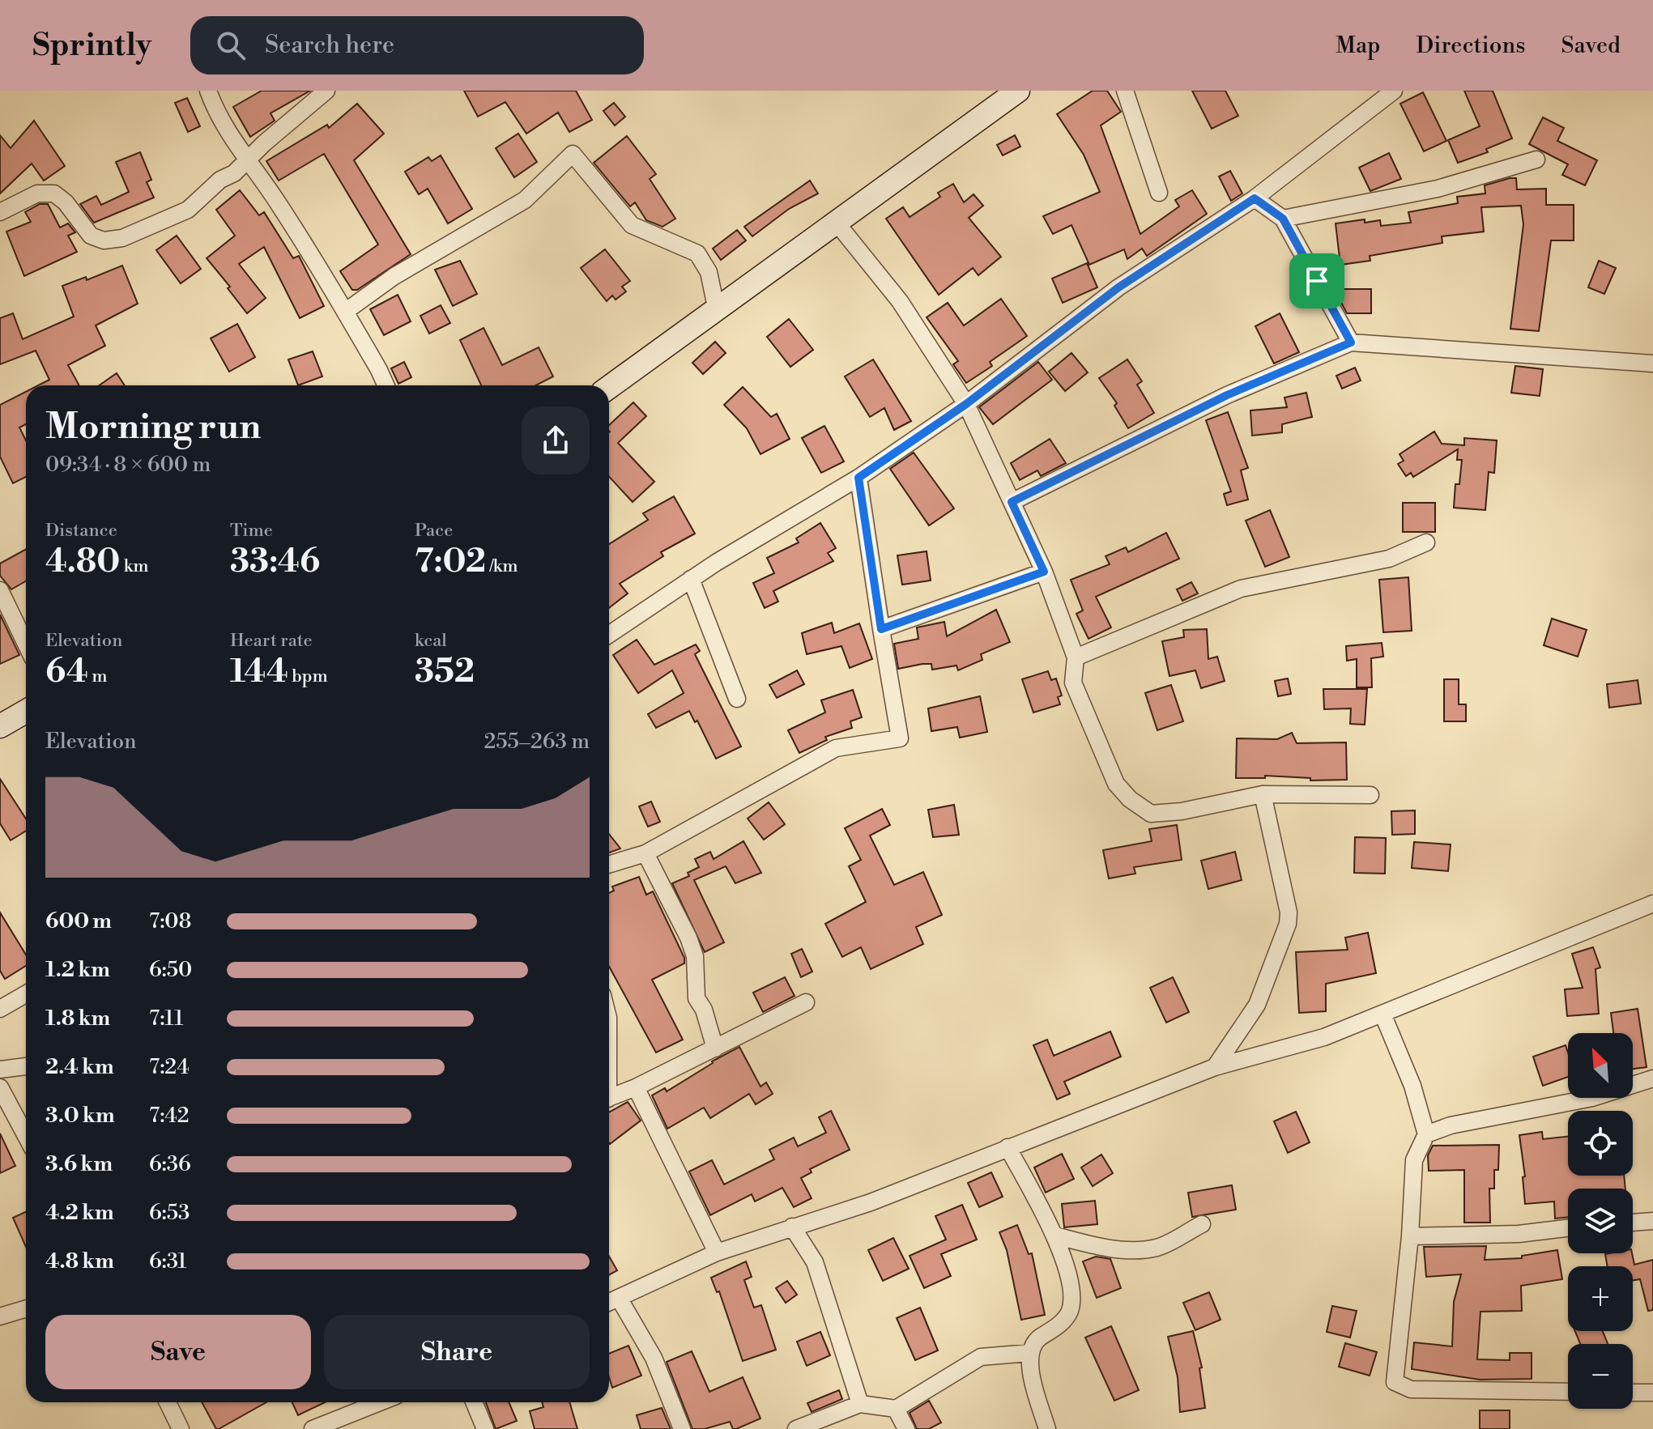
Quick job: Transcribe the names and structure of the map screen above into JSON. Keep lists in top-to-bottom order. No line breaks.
{"north":"top left","page":{"header":"Sprintly","search":"Search here","nav":["Map","Directions","Saved"],"heading":["Morning run","09:34 · 8 × 600 m"],"stats":[["Distance","4.80 km"],["Time","33:46"],["Pace","7:02 /km"],["Elevation","64 m"],["Heart rate","144 bpm"],["kcal","352"]],"chart":["Elevation","255–263 m"],"list":[{"name":"600 m","note":"7:08"},{"name":"1.2 km","note":"6:50"},{"name":"1.8 km","note":"7:11"},{"name":"2.4 km","note":"7:24"},{"name":"3.0 km","note":"7:42"},{"name":"3.6 km","note":"6:36"},{"name":"4.2 km","note":"6:53"},{"name":"4.8 km","note":"6:31"}],"map_buttons":["+","−"],"buttons":["Save","Share"]}}
